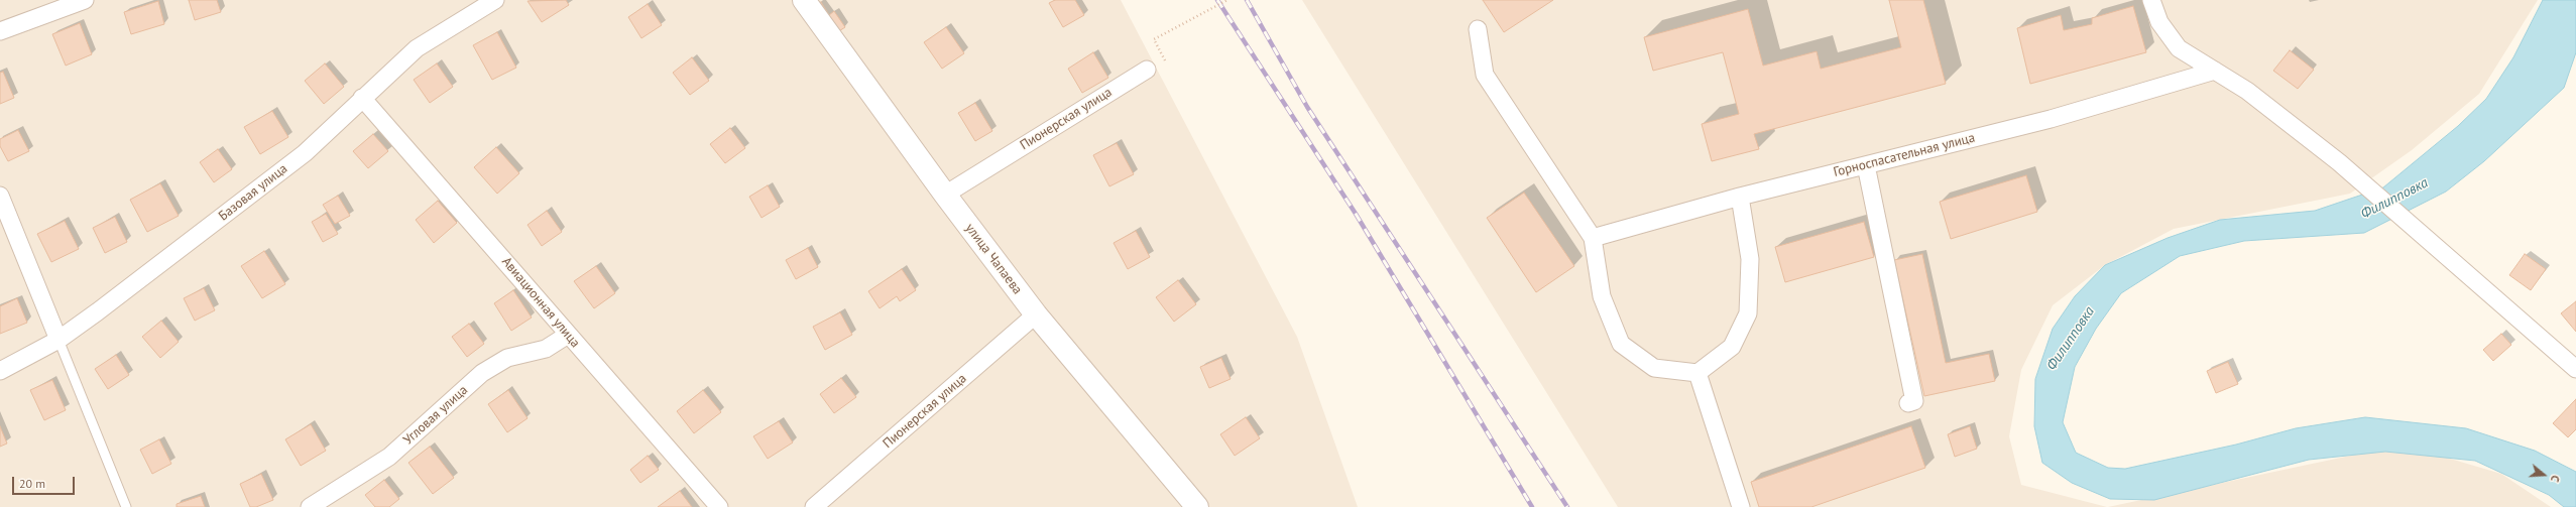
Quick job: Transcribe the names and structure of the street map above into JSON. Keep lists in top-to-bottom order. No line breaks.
{"streets":{"street":["Пионерская улица","Горноспасательная улица","Базовая улица","улица Чапаева","Авиационная улица","Угловая улица"]},"crossings":[["Пионерская улица","улица Чапаева"],["Базовая улица","Авиационная улица"],["Авиационная улица","Угловая улица"]],"water":["Филипповка"],"scale_bar":"20 m","north":"right"}
